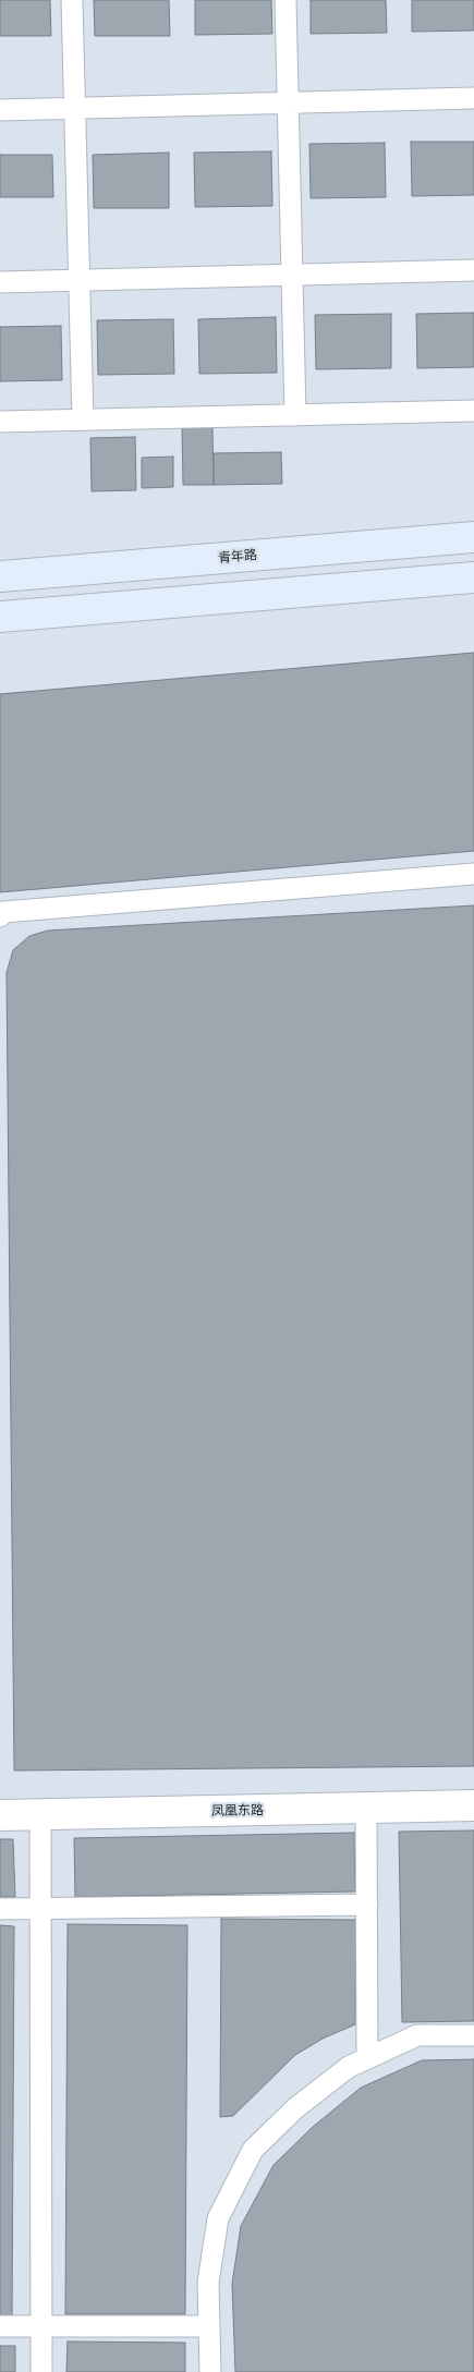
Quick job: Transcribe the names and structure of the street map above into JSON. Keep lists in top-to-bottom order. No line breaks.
{"streets":{"street":["青年路","凤凰东路"]}}
